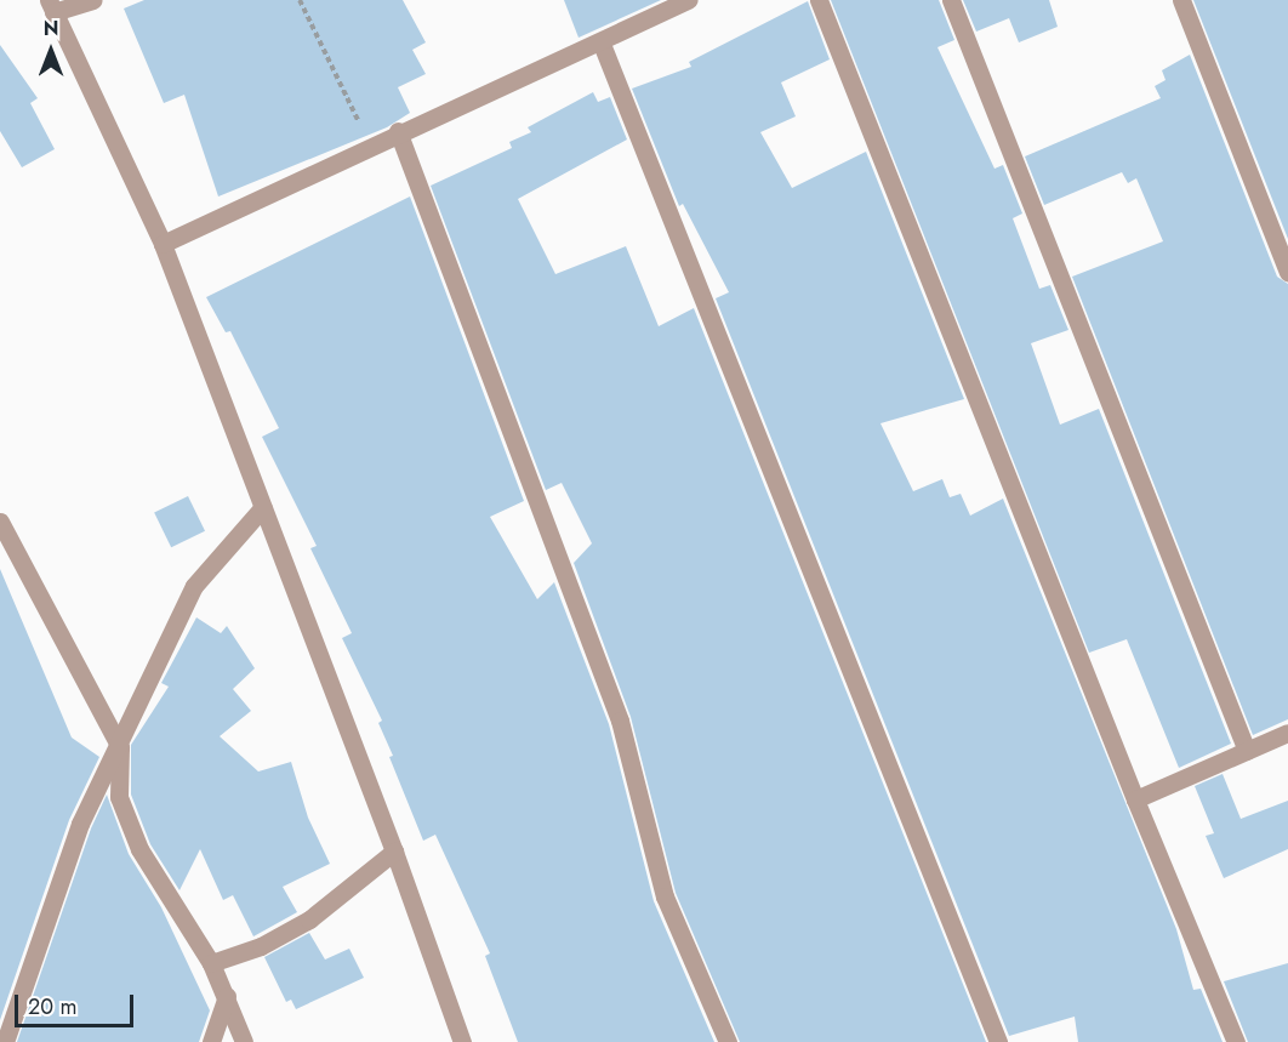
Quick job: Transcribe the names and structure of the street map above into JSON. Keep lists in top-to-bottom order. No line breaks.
{"scale_bar":"20 m","north":"top"}
